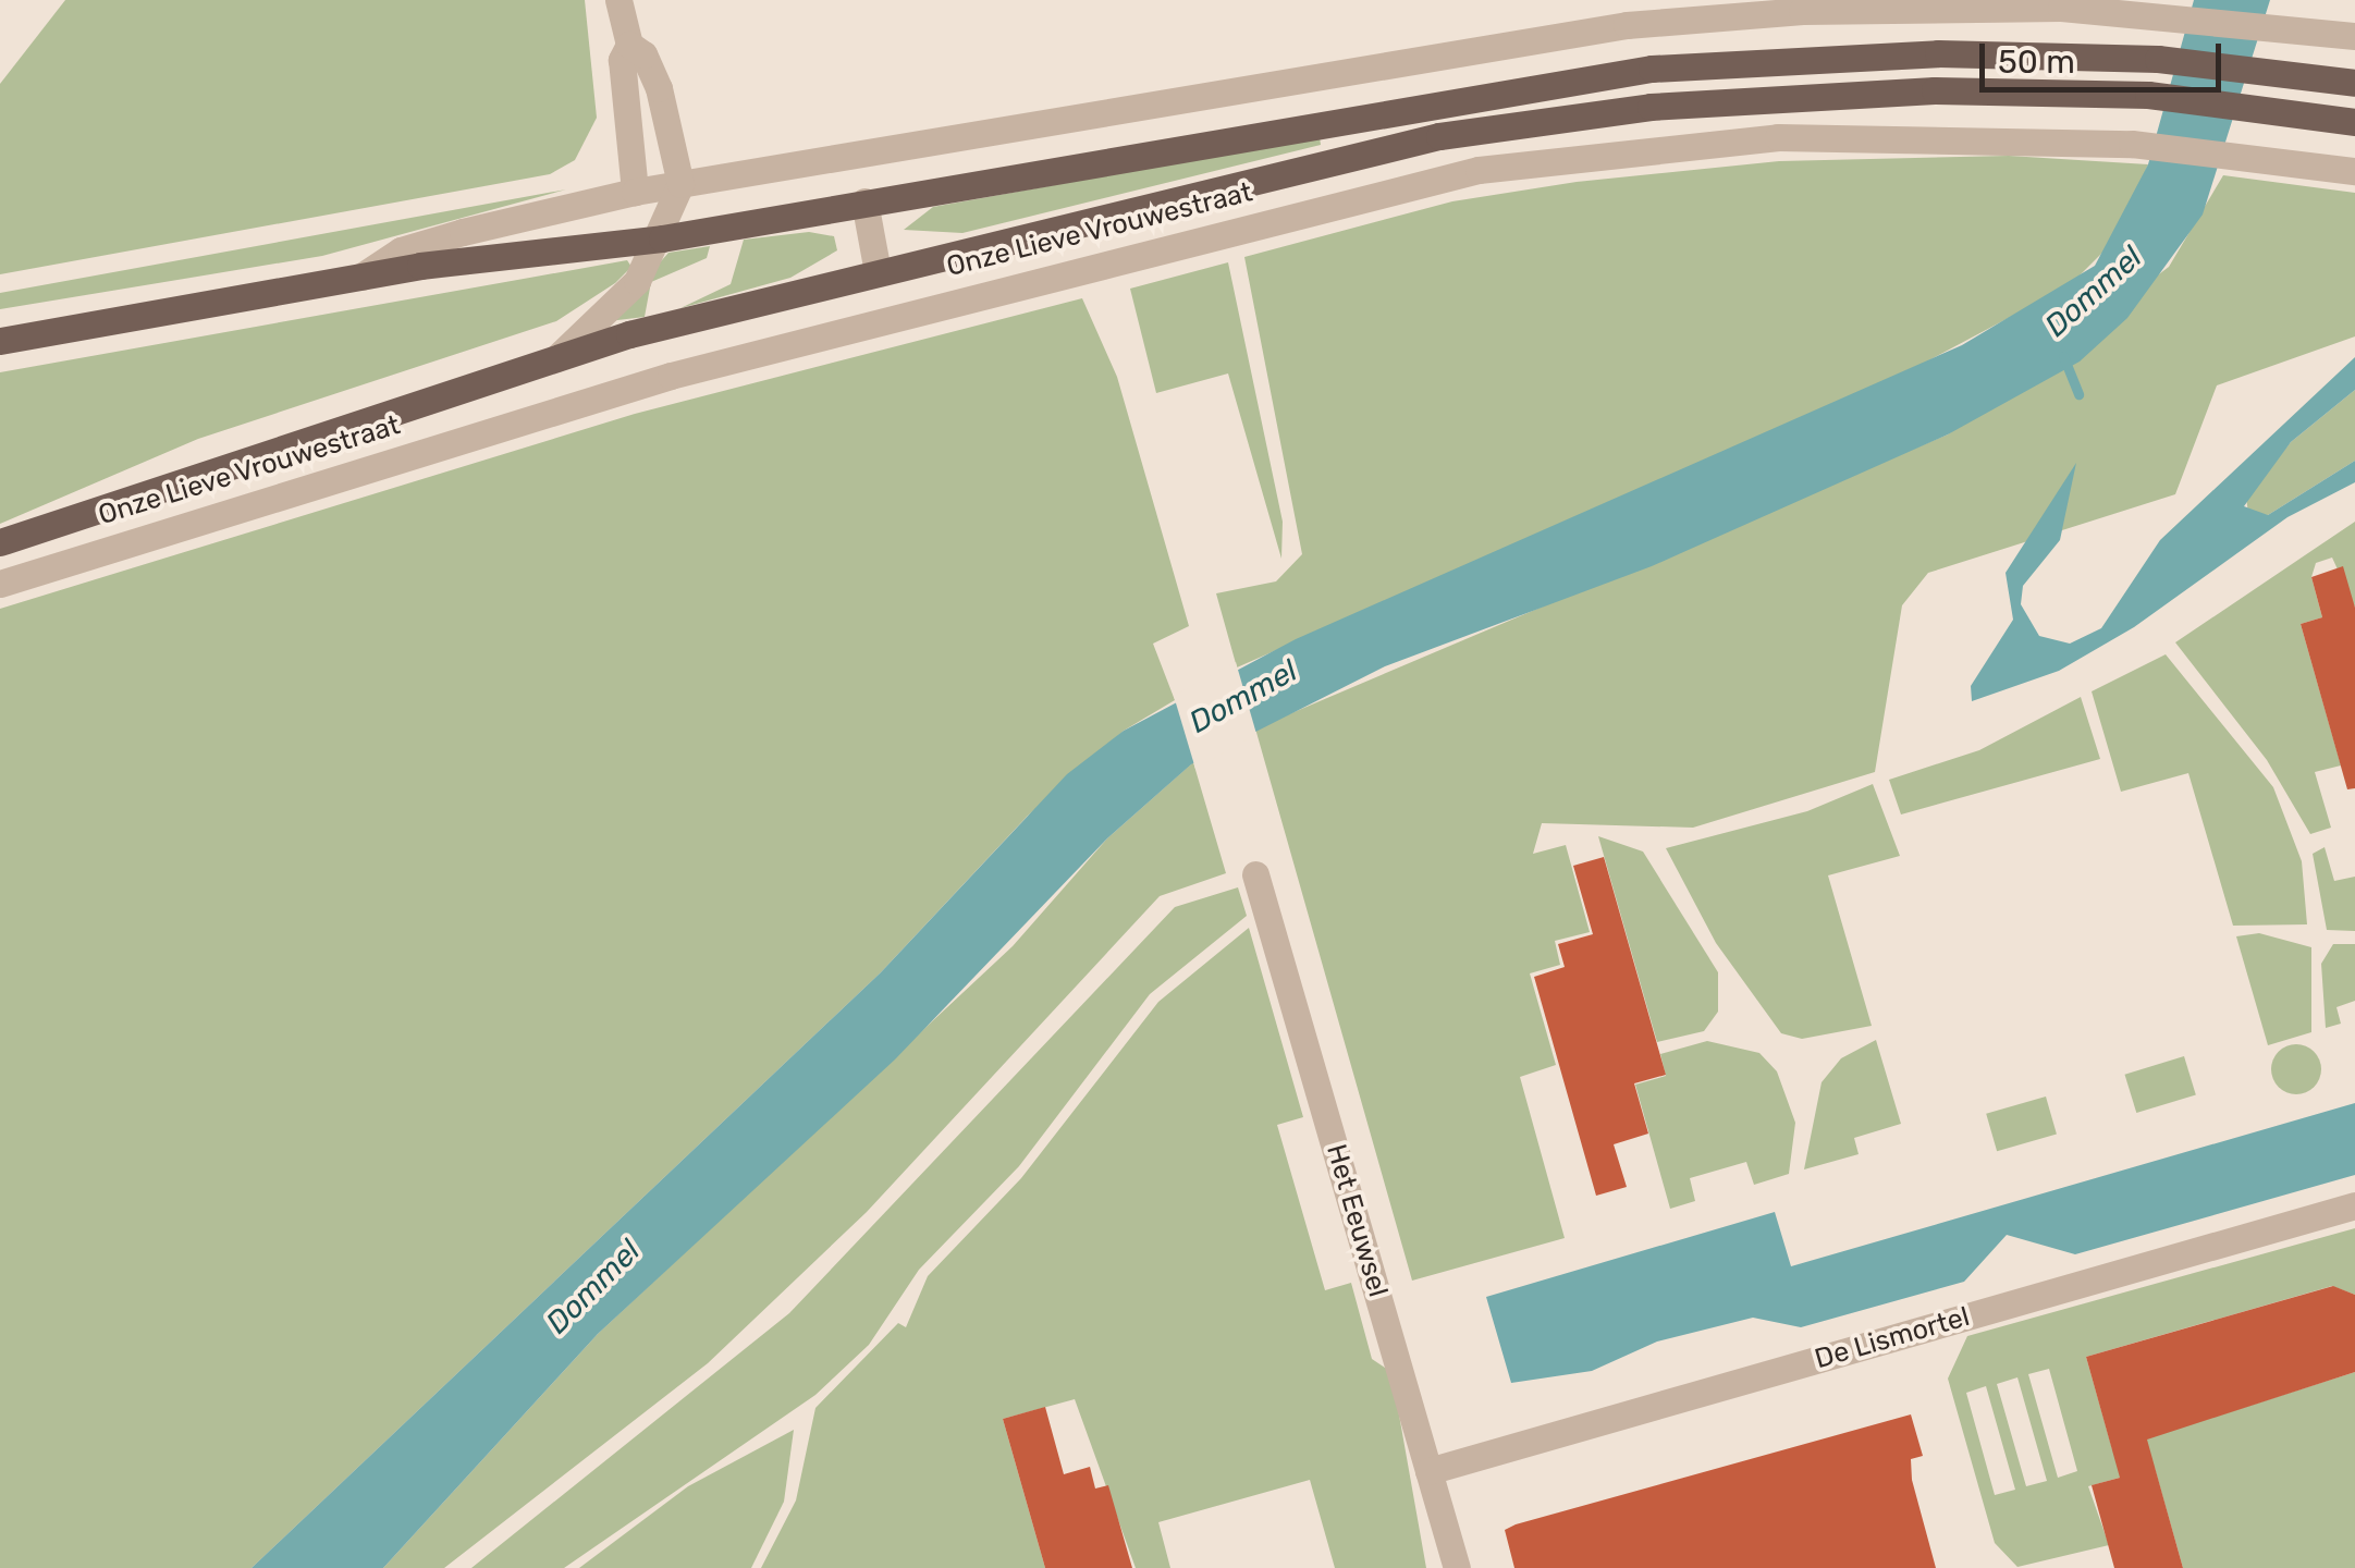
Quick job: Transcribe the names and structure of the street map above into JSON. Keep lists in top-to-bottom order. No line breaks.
{"streets":{"main road":["Onze Lieve Vrouwestraat"],"street":["Het Eeuwsel","De Lismortel"]},"crossings":[["Het Eeuwsel","De Lismortel"]],"water":["Dommel"],"scale_bar":"50 m"}
